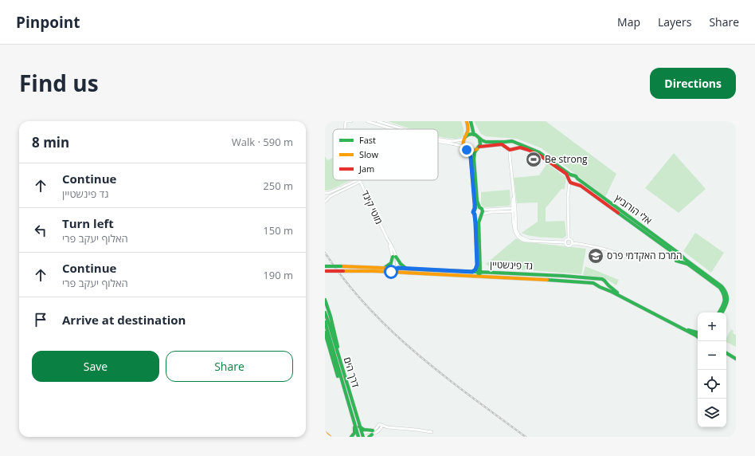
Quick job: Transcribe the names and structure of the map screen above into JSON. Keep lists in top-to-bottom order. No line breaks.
{"streets":{"street":["מוטי קינד","אלי הורוביץ","גד פינשטיין","דרך הים"]},"crossings":[["מוטי קינד","גד פינשטיין"]],"places":{"sports":["Be strong"],"school or university":["המרכז האקדמי פרס"]},"legend":["Fast","Slow","Jam"],"page":{"header":"Pinpoint","nav":["Map","Layers","Share"],"title":"Find us","buttons":["Directions",["Save","Share"]],"heading":["8 min","Walk · 590 m"],"list":[["Continue","גד פינשטיין","250 m"],["Turn left","האלוף יעקב פרי","150 m"],["Continue","האלוף יעקב פרי","190 m"],"Arrive at destination"],"map_buttons":["+","−"]}}
